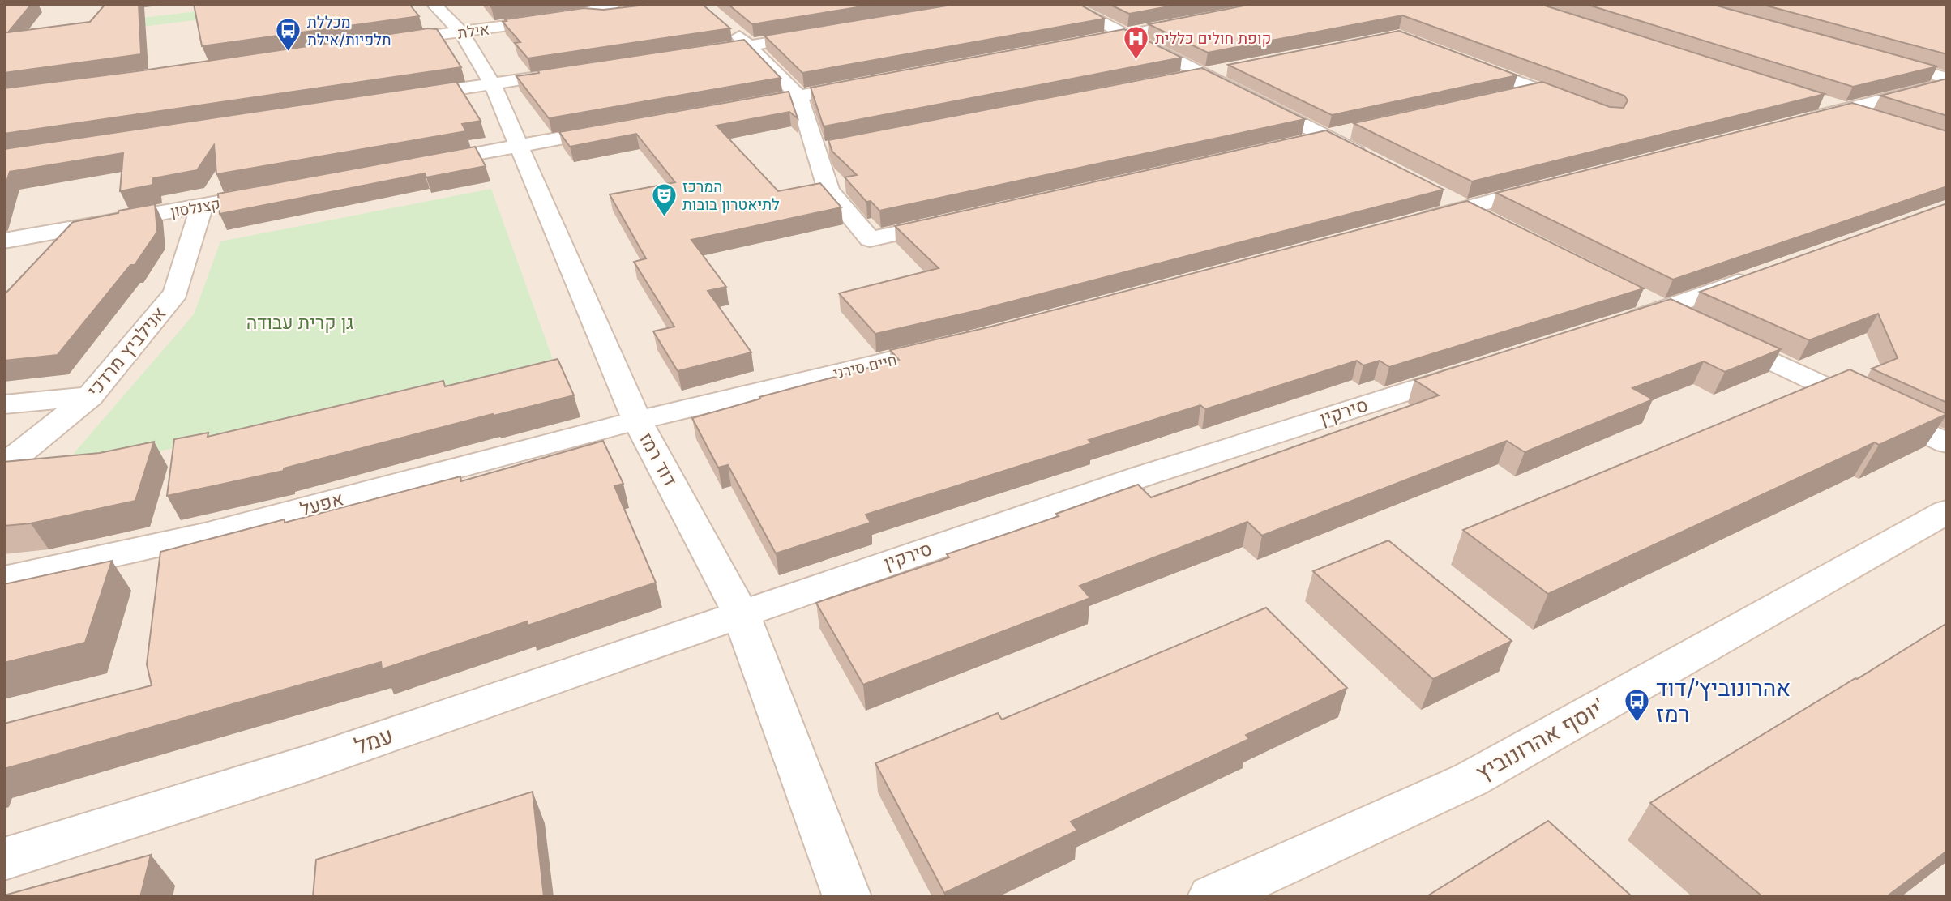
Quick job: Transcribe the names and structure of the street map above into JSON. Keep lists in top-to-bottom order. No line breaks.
{"streets":{"street":["אילת","קצנלסון","אנילביץ מרדכי","חיים סירני","סירקין","דוד רמז","אפעל","יוסף אהרונוביץ'","עמל"]},"crossings":[["אילת","דוד רמז"],["קצנלסון","אנילביץ מרדכי"],["חיים סירני","דוד רמז"],["חיים סירני","אפעל"],["סירקין","דוד רמז"],["סירקין","עמל"],["דוד רמז","אפעל"],["דוד רמז","עמל"]],"parks":["גן קרית עבודה"],"places":{"bus stop":["מכללת תלפיות/אילת","אהרונוביץ׳/דוד רמז"],"hospital":["קופת חולים כללית"],"theatre":["המרכז לתיאטרון בובות"]}}
